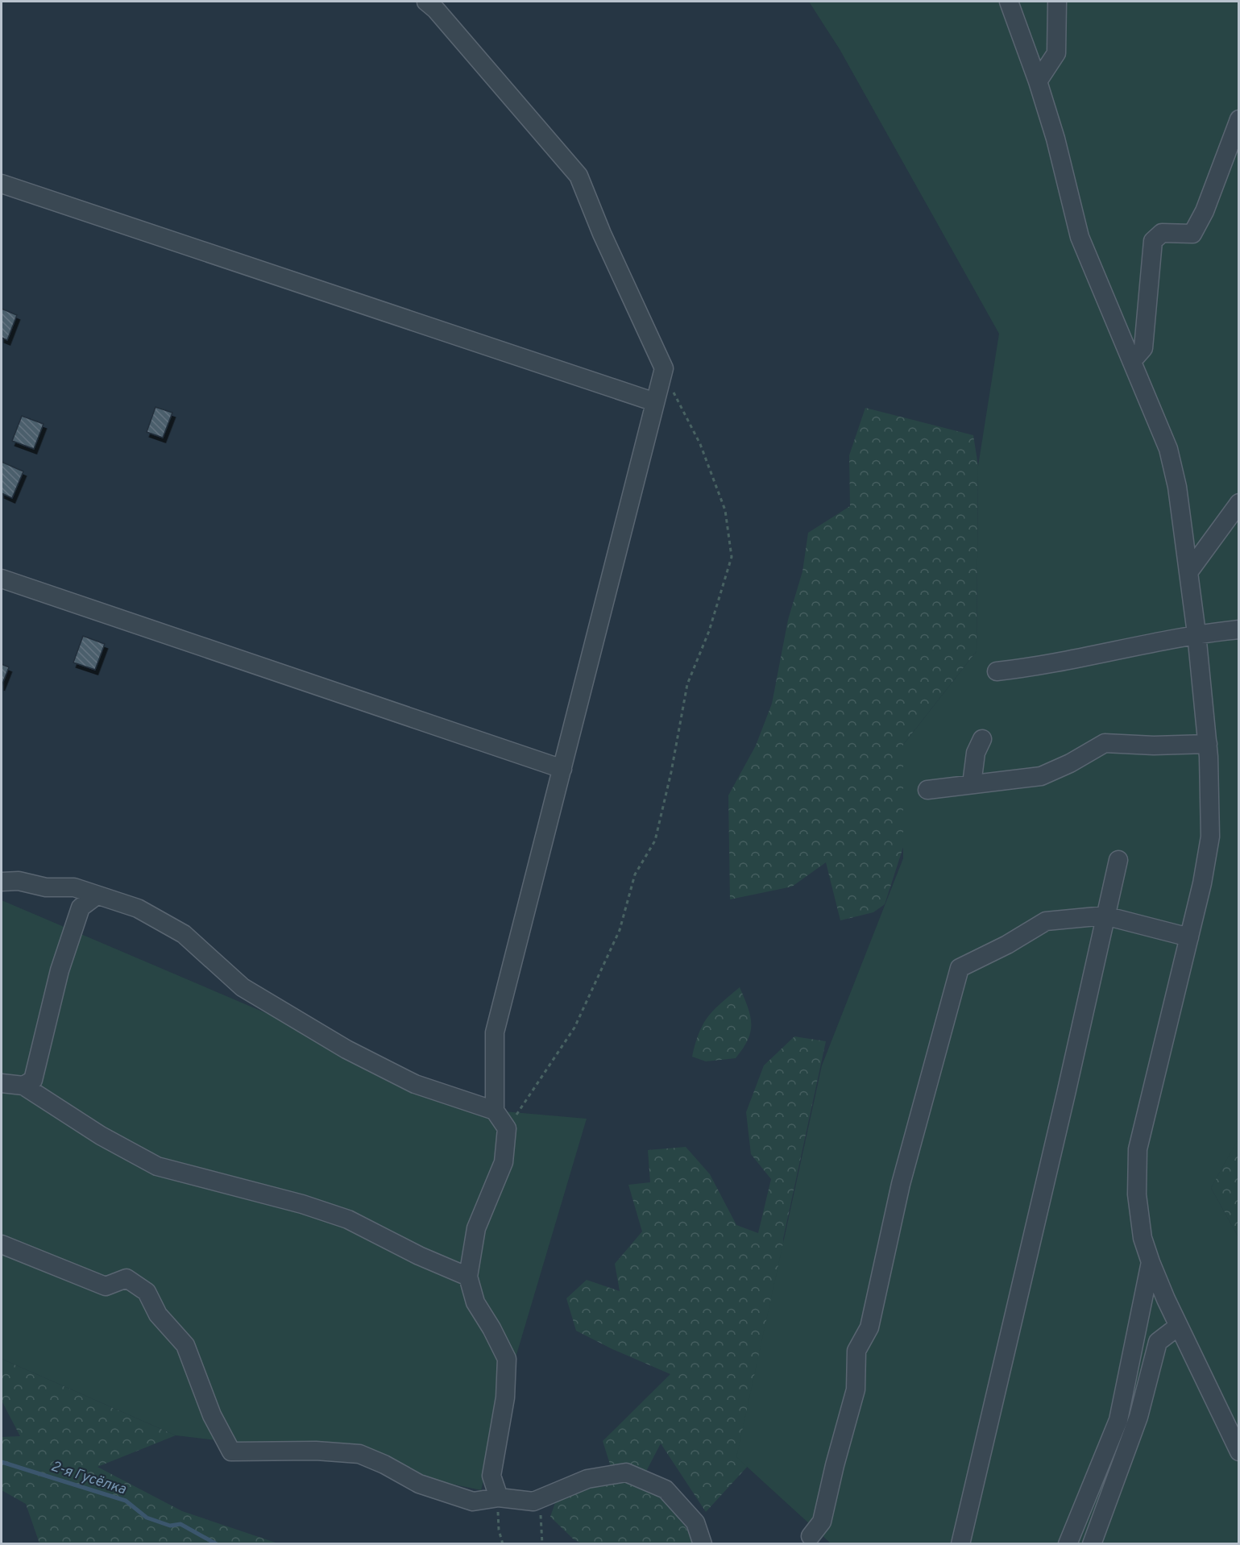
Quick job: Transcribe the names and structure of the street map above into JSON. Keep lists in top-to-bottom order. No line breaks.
{"water":["2-я Гусёлка"]}
